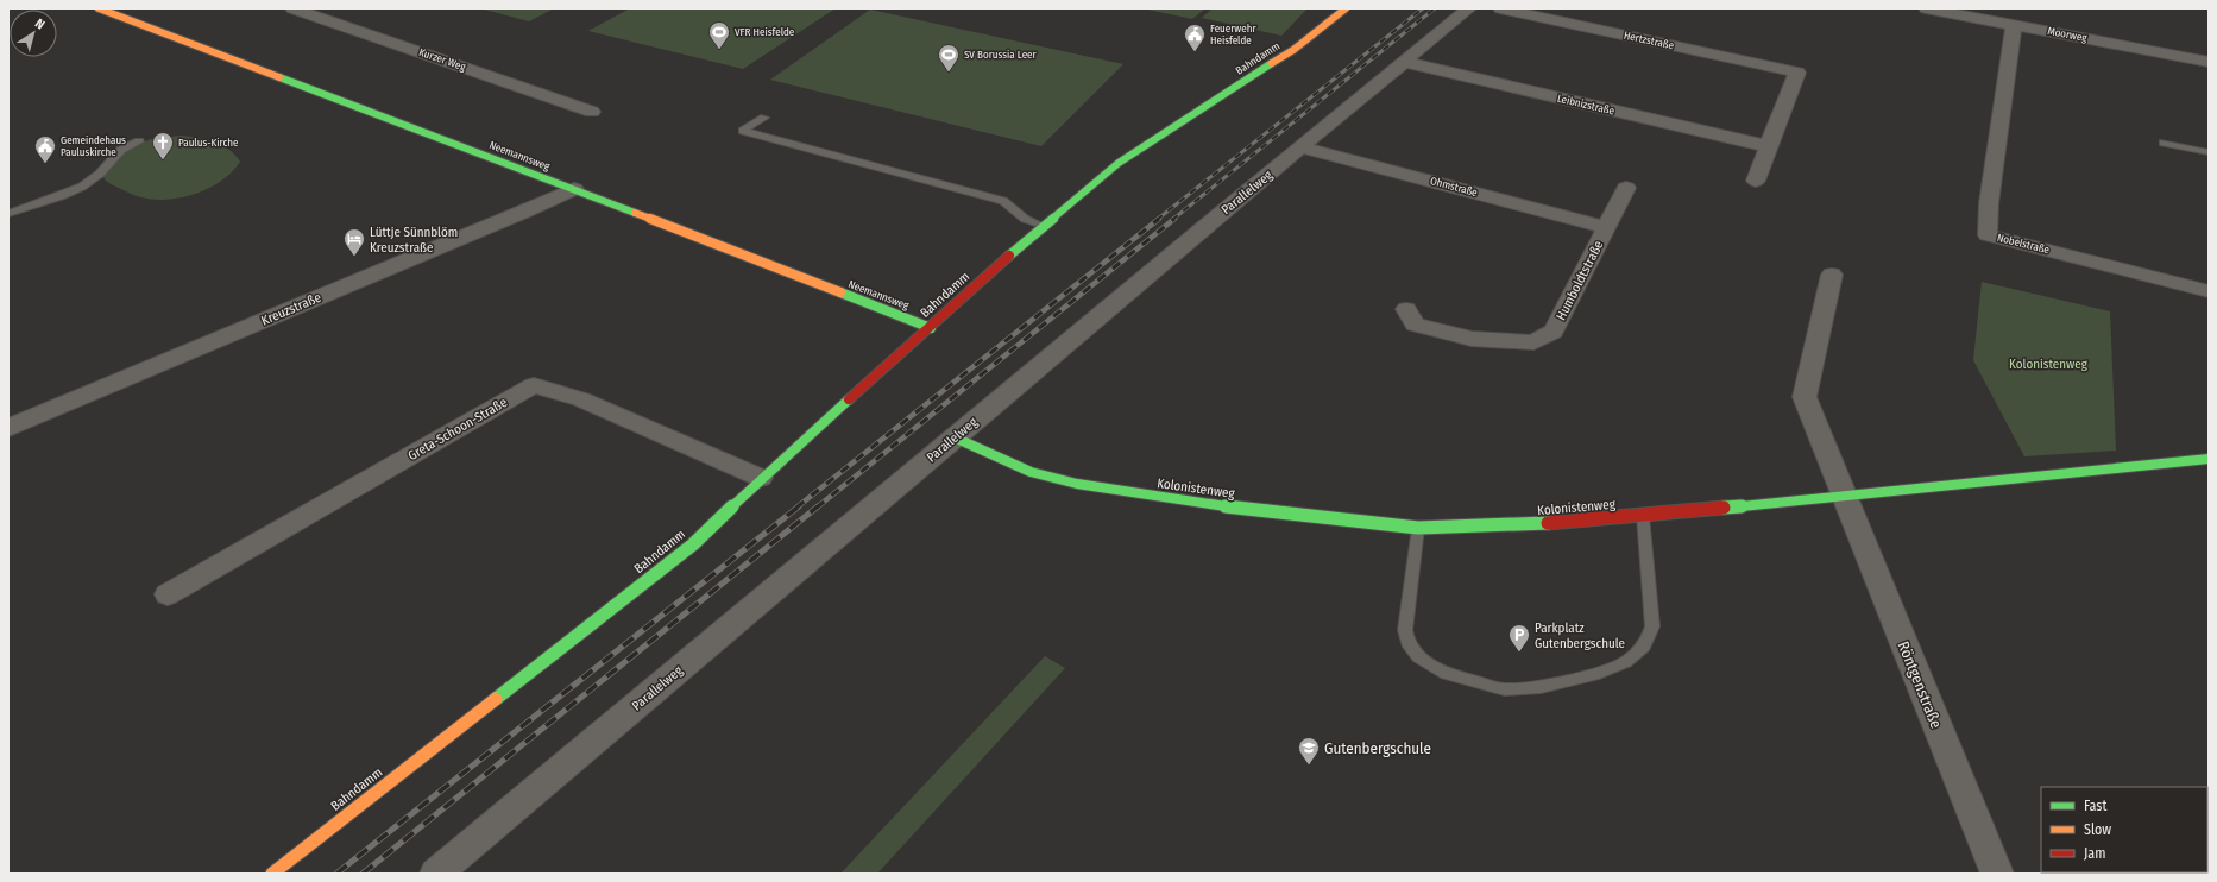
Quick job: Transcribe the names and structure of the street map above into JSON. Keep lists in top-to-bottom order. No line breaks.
{"streets":{"street":["Moorweg","Hertzstraße","Bahndamm","Kurzer Weg","Leibnizstraße","Neemannsweg","Ohmstraße","Parallelweg","Nobelstraße","Humboldtstraße","Kreuzstraße","Greta-Schoon-Straße","Kolonistenweg","Röntgenstraße"]},"crossings":[["Moorweg","Nobelstraße"],["Hertzstraße","Leibnizstraße"],["Bahndamm","Neemannsweg"],["Bahndamm","Greta-Schoon-Straße"],["Leibnizstraße","Parallelweg"],["Neemannsweg","Kreuzstraße"],["Ohmstraße","Parallelweg"],["Ohmstraße","Humboldtstraße"],["Parallelweg","Kolonistenweg"],["Kolonistenweg","Röntgenstraße"]],"parks":["Kolonistenweg"],"places":{"sports":["VFR Heisfelde","SV Borussia Leer"],"public building":["Feuerwehr Heisfelde","Gemeindehaus Pauluskirche"],"church":["Paulus-Kirche"],"hotel":["Lüttje Sünnblöm Kreuzstraße"],"parking":["Parkplatz Gutenbergschule"],"school or university":["Gutenbergschule"]},"legend":["Fast","Slow","Jam"],"north":"top right"}
